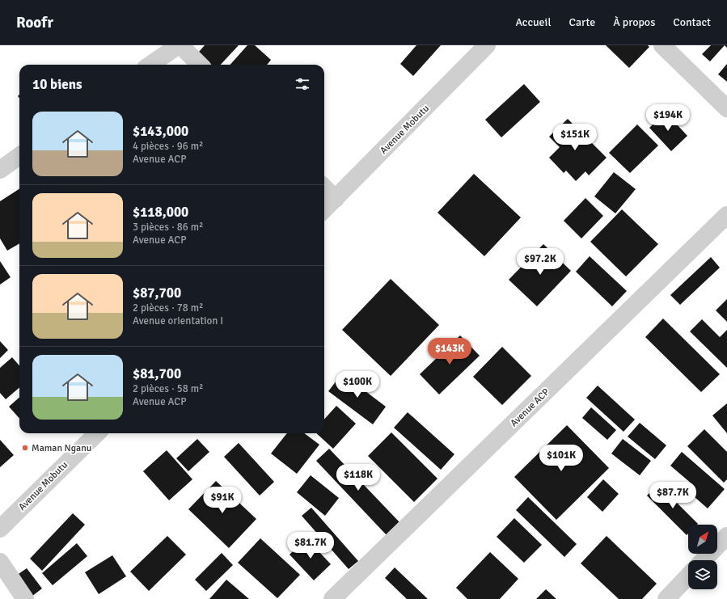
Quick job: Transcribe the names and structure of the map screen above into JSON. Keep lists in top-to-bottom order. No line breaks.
{"streets":{"street":["Avenue Mobutu","Avenue ACP"]},"places":["Maman Nganu"],"north":"top right","page":{"header":"Roofr","nav":["Accueil","Carte","À propos","Contact"],"heading":"10 biens","list":[{"name":"$143,000","note":"4 pièces · 96 m² · Avenue ACP"},{"name":"$118,000","note":"3 pièces · 86 m² · Avenue ACP"},{"name":"$87,700","note":"2 pièces · 78 m² · Avenue orientation I"},{"name":"$81,700","note":"2 pièces · 58 m² · Avenue ACP"}],"price":["$194K","$151K","$97.2K","$143K","$100K","$101K","$118K","$87.7K","$91K","$81.7K"]}}
